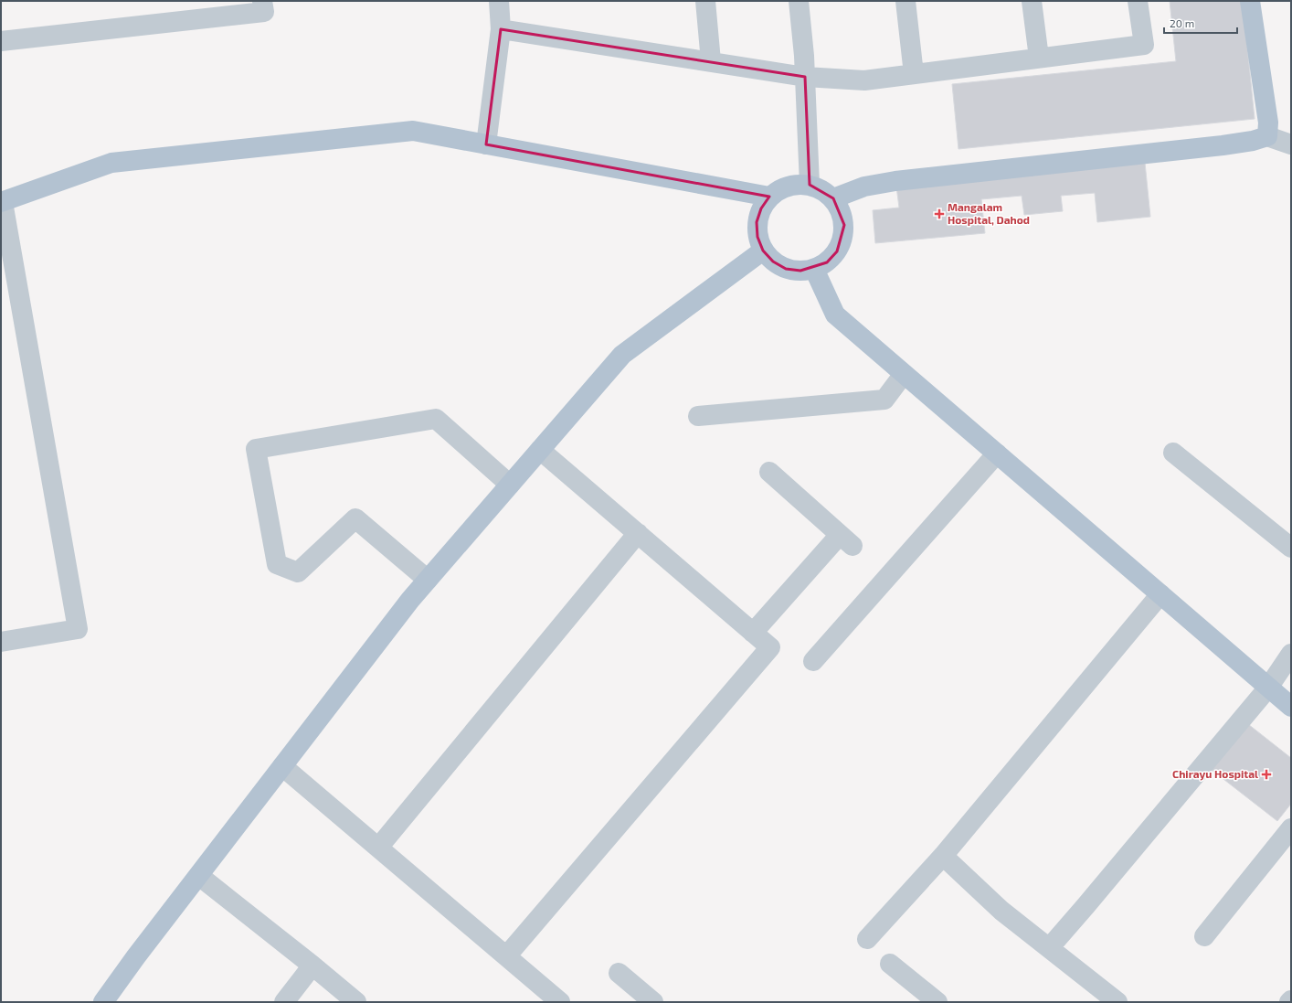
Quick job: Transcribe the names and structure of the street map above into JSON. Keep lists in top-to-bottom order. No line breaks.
{"places":{"health":["Mangalam Hospital, Dahod","Chirayu Hospital"]},"scale_bar":"20 m"}
